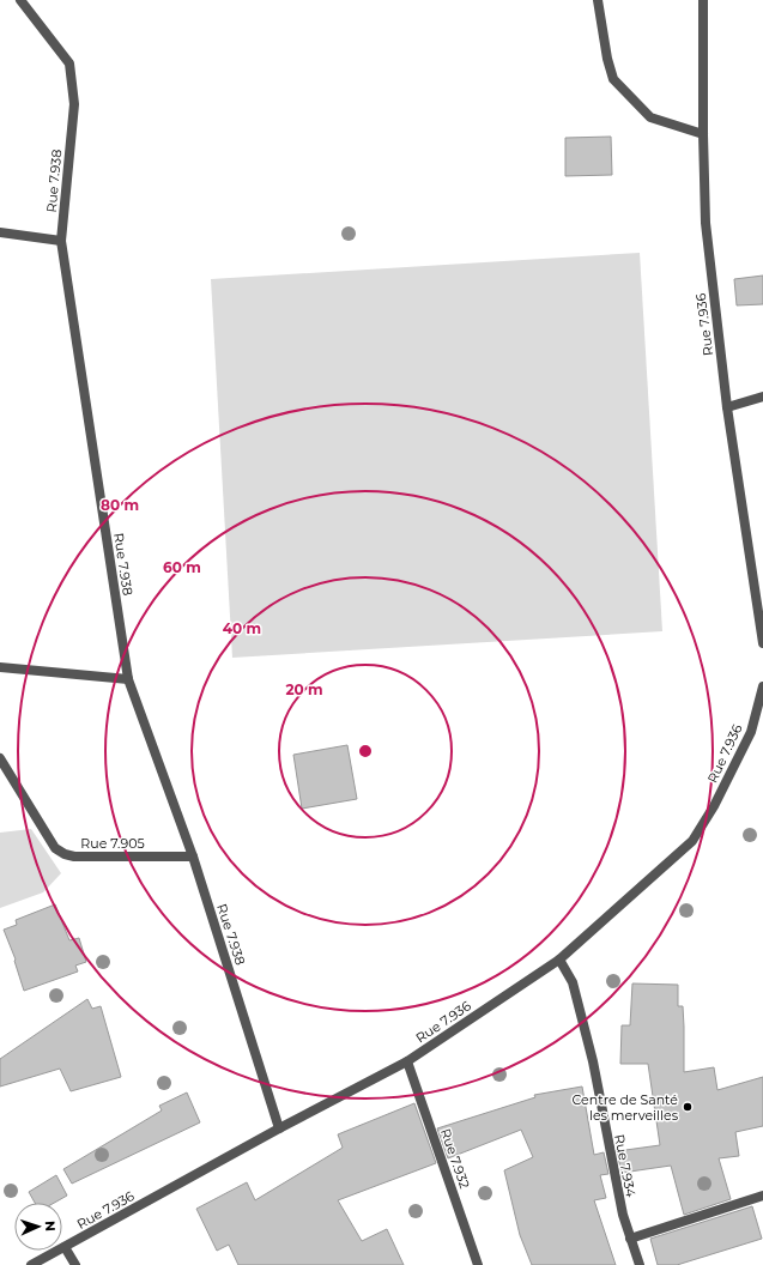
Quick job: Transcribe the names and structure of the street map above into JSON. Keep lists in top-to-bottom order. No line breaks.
{"streets":{"street":["Rue 7.938","Rue 7.936","Rue 7.905","Rue 7.932","Rue 7.934"]},"crossings":[["Rue 7.938","Rue 7.936"],["Rue 7.938","Rue 7.905"],["Rue 7.936","Rue 7.932"],["Rue 7.936","Rue 7.934"]],"places":["Centre de Santé les merveilles"],"north":"right","rings":["80 m","60 m","40 m","20 m"]}
